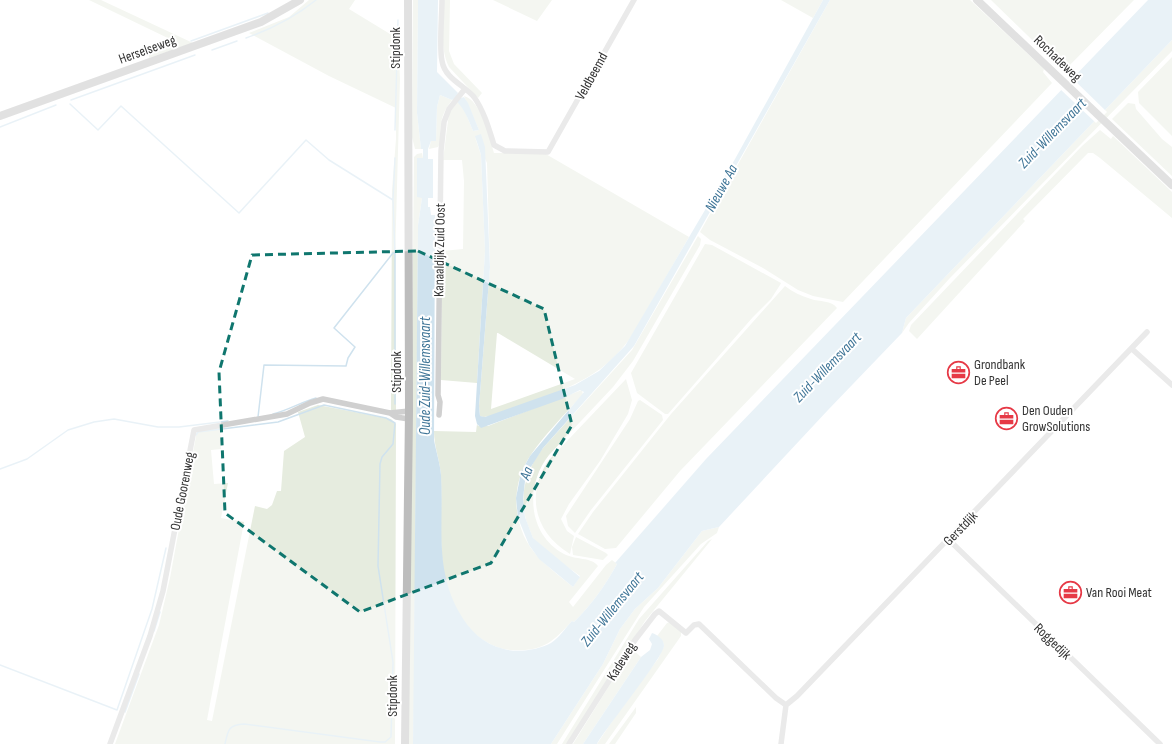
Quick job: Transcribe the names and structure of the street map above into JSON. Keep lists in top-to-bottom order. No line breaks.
{"streets":{"main road":["Stipdonk","Herselseweg","Rochadeweg"],"street":["Veldbeemd","Kanaaldijk Zuid Oost","Oude Goorenweg","Gerstdijk","Roggedijk","Kadeweg"]},"crossings":[["Stipdonk","Oude Goorenweg"],["Veldbeemd","Kanaaldijk Zuid Oost"],["Gerstdijk","Roggedijk"],["Gerstdijk","Kadeweg"]],"water":["Zuid-Willemsvaart","Nieuwe Aa","Oude Zuid-Willemsvaart","Aa"],"places":{"office":["Grondbank De Peel","Den Ouden GrowSolutions","Van Rooi Meat"]}}
